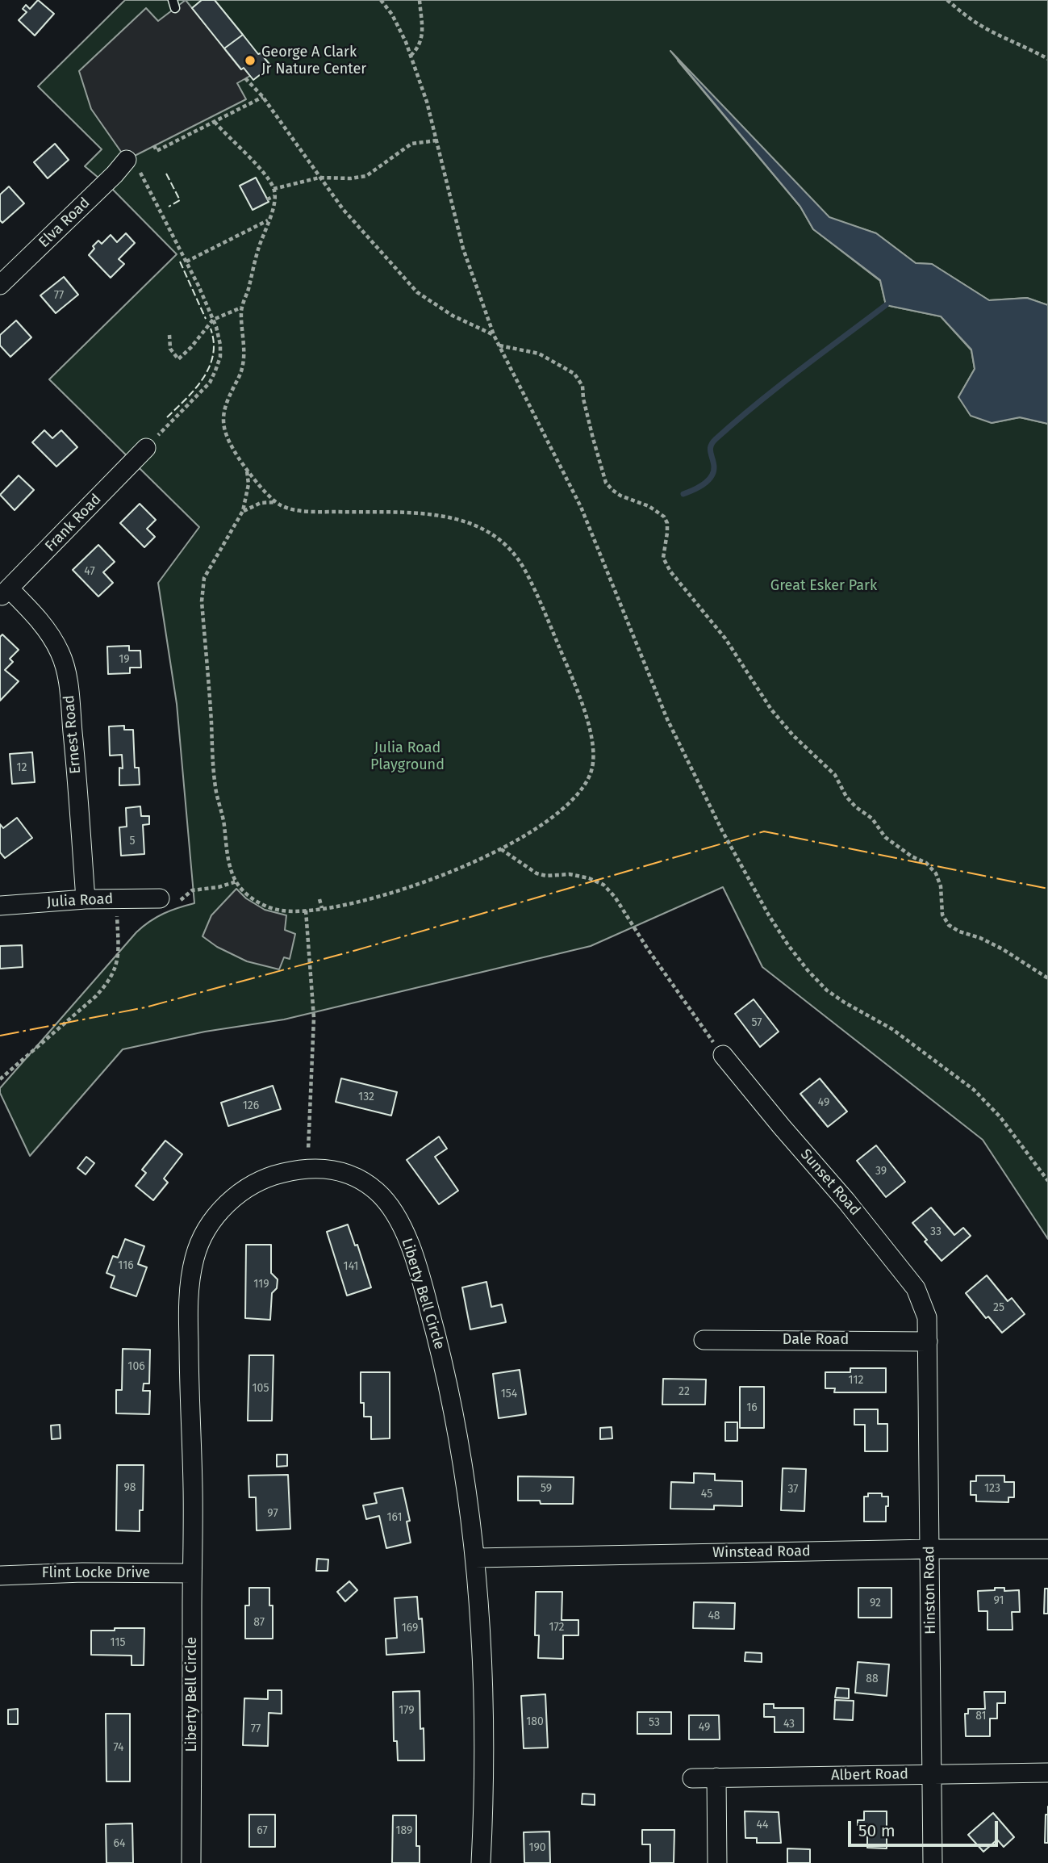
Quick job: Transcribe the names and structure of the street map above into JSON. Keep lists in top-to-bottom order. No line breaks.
{"streets":{"street":["Elva Road","Frank Road","Ernest Road","Julia Road","Sunset Road","Liberty Bell Circle","Dale Road","Winstead Road","Flint Locke Drive","Hinston Road","Albert Road"]},"crossings":[["Frank Road","Ernest Road"],["Ernest Road","Julia Road"],["Sunset Road","Hinston Road"],["Liberty Bell Circle","Winstead Road"],["Liberty Bell Circle","Flint Locke Drive"],["Dale Road","Hinston Road"],["Winstead Road","Hinston Road"],["Hinston Road","Albert Road"]],"parks":["Great Esker Park","Julia Road Playground"],"places":["George A Clark Jr Nature Center"],"house_numbers":["77","47","19","12","5","57","132","49","126","39","33","116","141","119","25","106","112","105","22","154","16","98","59","123","37","45","97","161","91","92","48","87","172","169","115","88","179","81","180","53","43","49","77","74","44","67","189","64","190"],"scale_bar":"50 m"}
